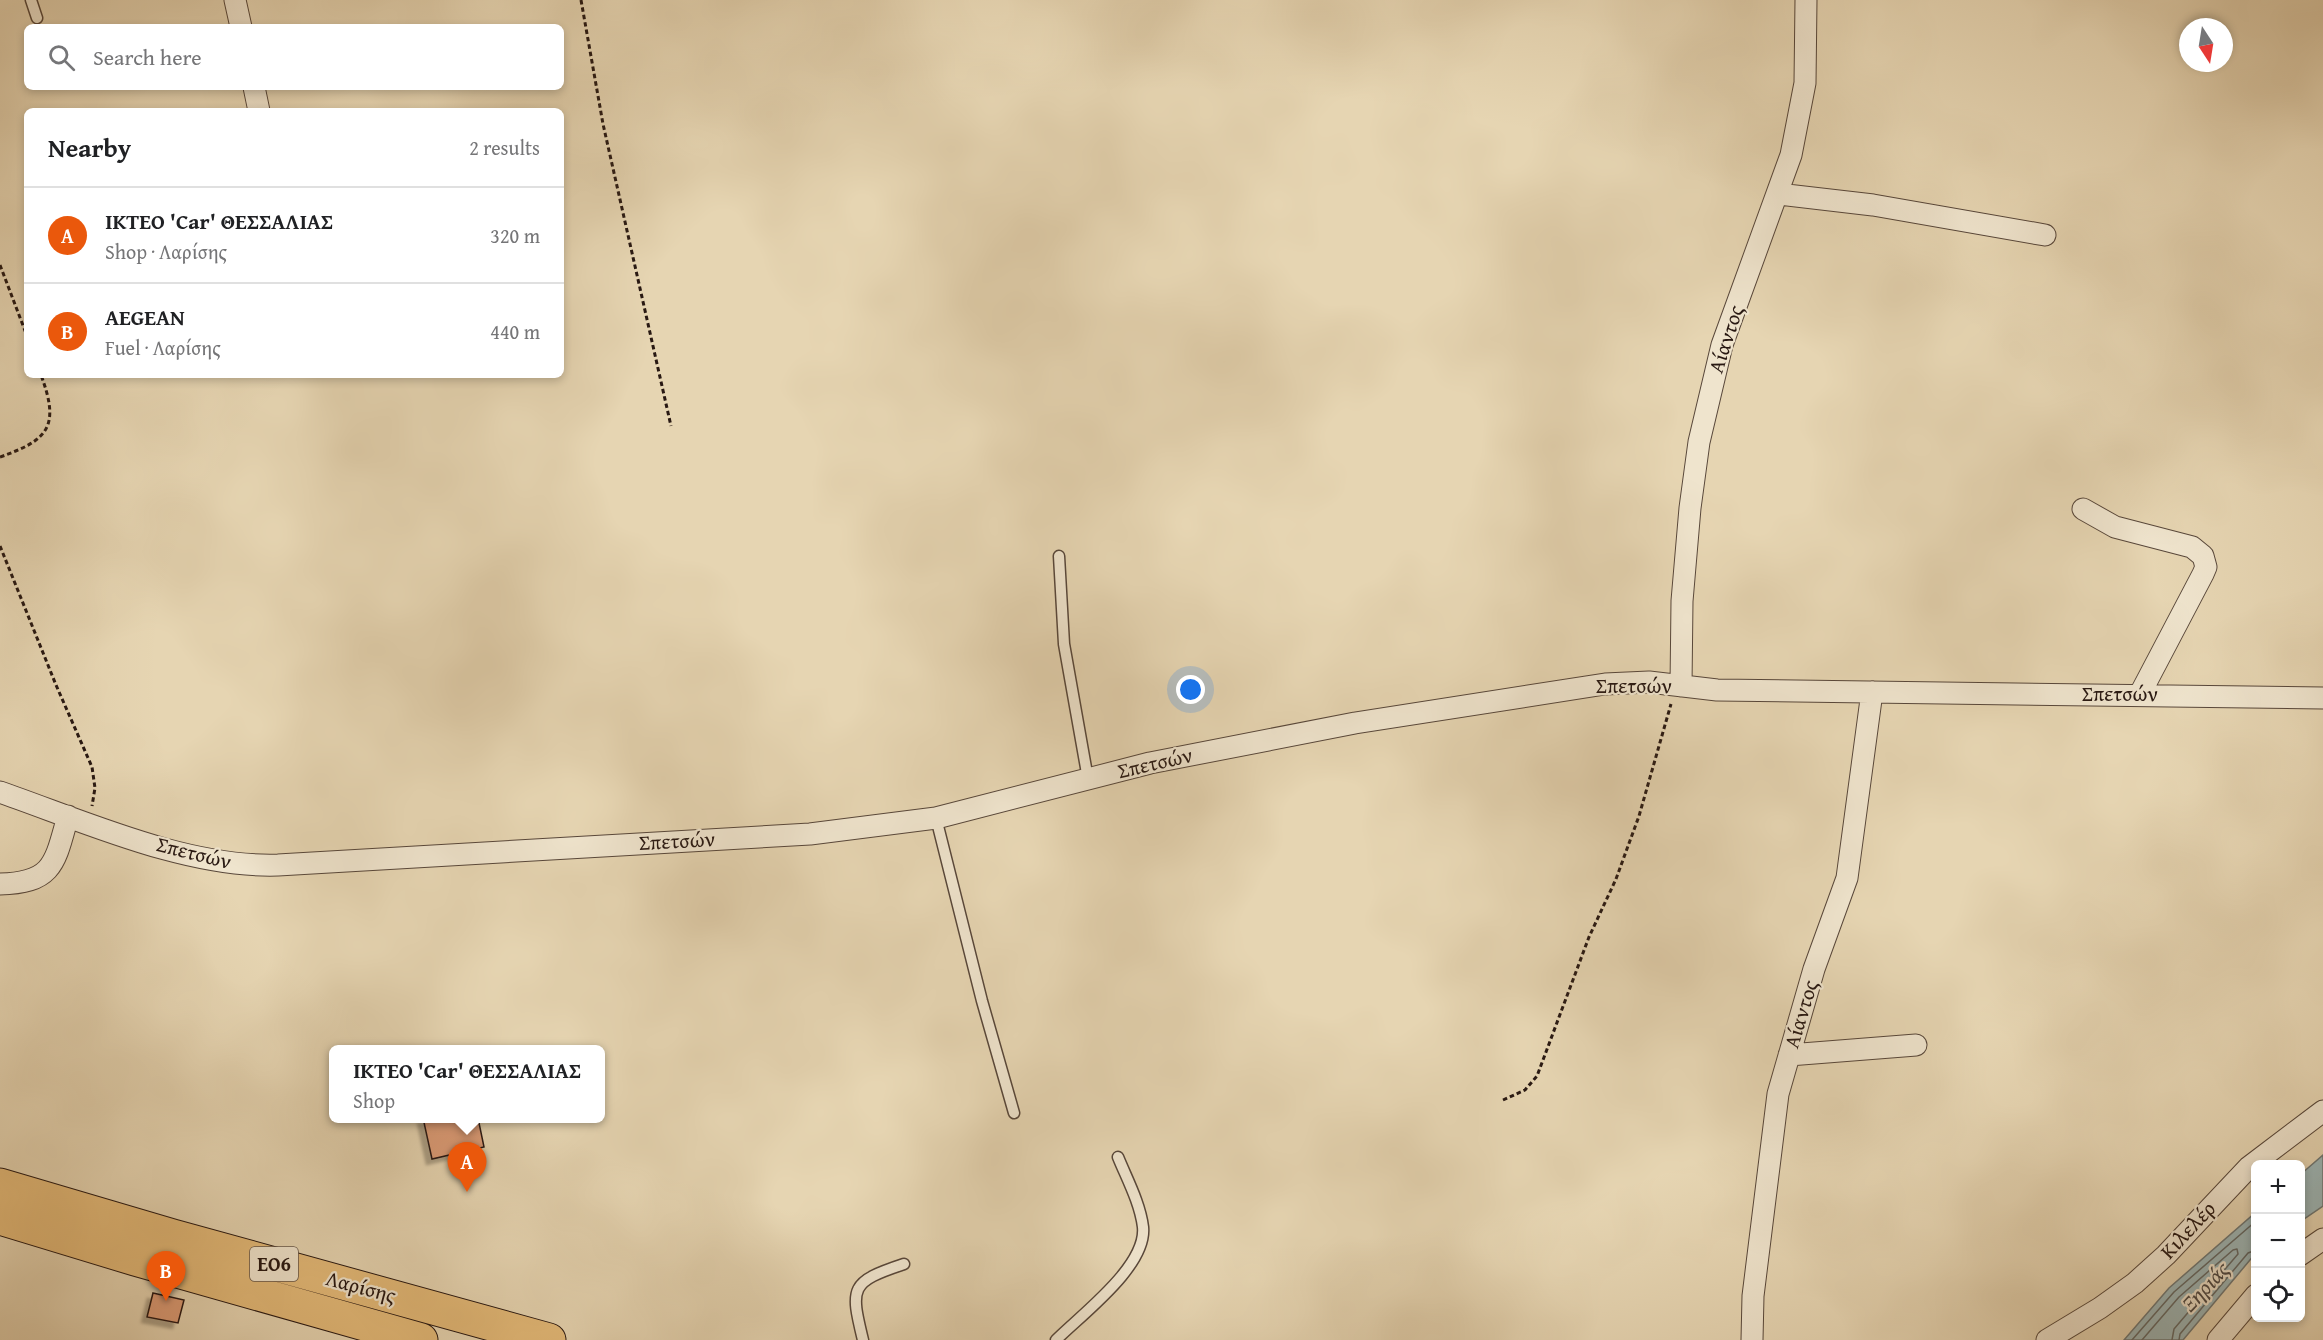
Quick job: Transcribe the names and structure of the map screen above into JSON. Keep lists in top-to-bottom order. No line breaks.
{"streets":{"main road":["ΕΟ6","Λαρίσης"],"street":["Αίαντος","Σπετσών","Κιλελέρ"]},"crossings":[["Αίαντος","Σπετσών"]],"water":["Ξηριάς"],"north":"bottom","page":{"search":"Search here","heading":["Nearby","2 results"],"list":[{"mark":"A","name":"ΙΚΤΕΟ 'Car' ΘΕΣΣΑΛΙΑΣ","note":"Shop · Λαρίσης","value":"320 m"},{"mark":"B","name":"AEGEAN","note":"Fuel · Λαρίσης","value":"440 m"}],"popup":["ΙΚΤΕΟ 'Car' ΘΕΣΣΑΛΙΑΣ","Shop"],"pins":["A","B"],"map_buttons":["+","−"]}}
